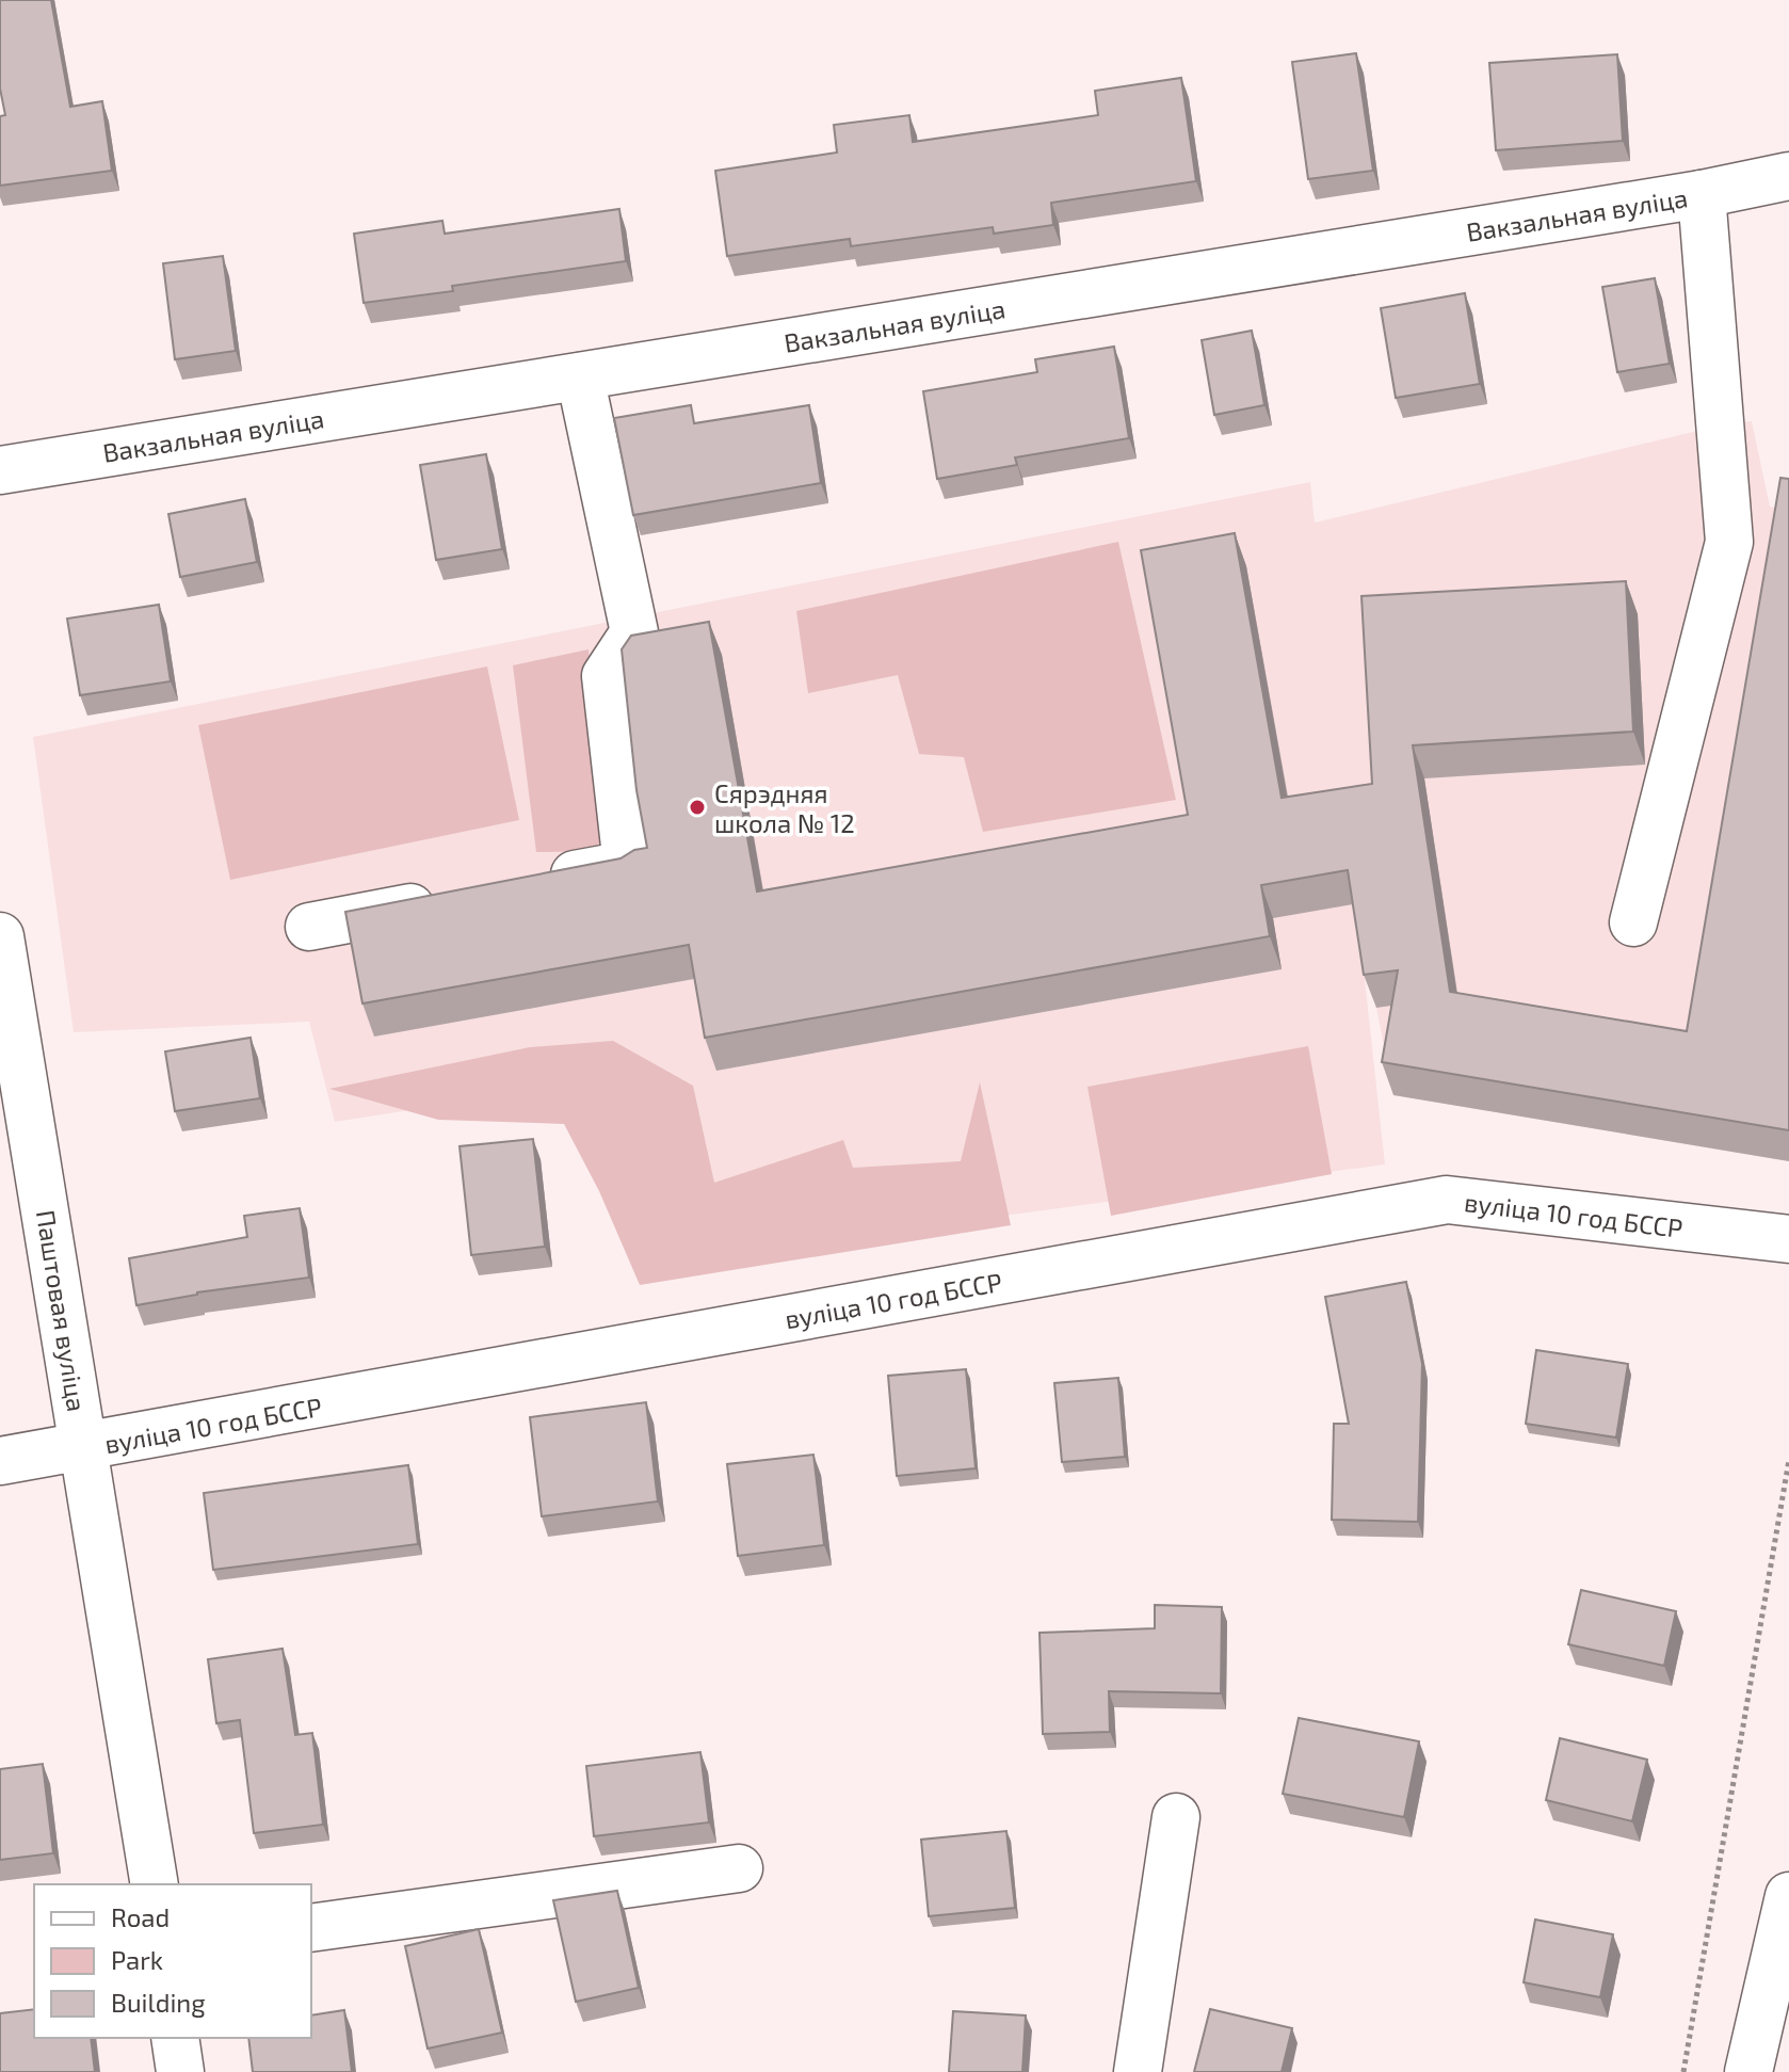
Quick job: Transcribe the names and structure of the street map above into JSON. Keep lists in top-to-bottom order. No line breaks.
{"streets":{"street":["Вакзальная вуліца","вуліца 10 год БССР","Паштовая вуліца"]},"crossings":[["вуліца 10 год БССР","Паштовая вуліца"]],"places":["Сярэдняя школа № 12"],"legend":["Road","Park","Building"]}
